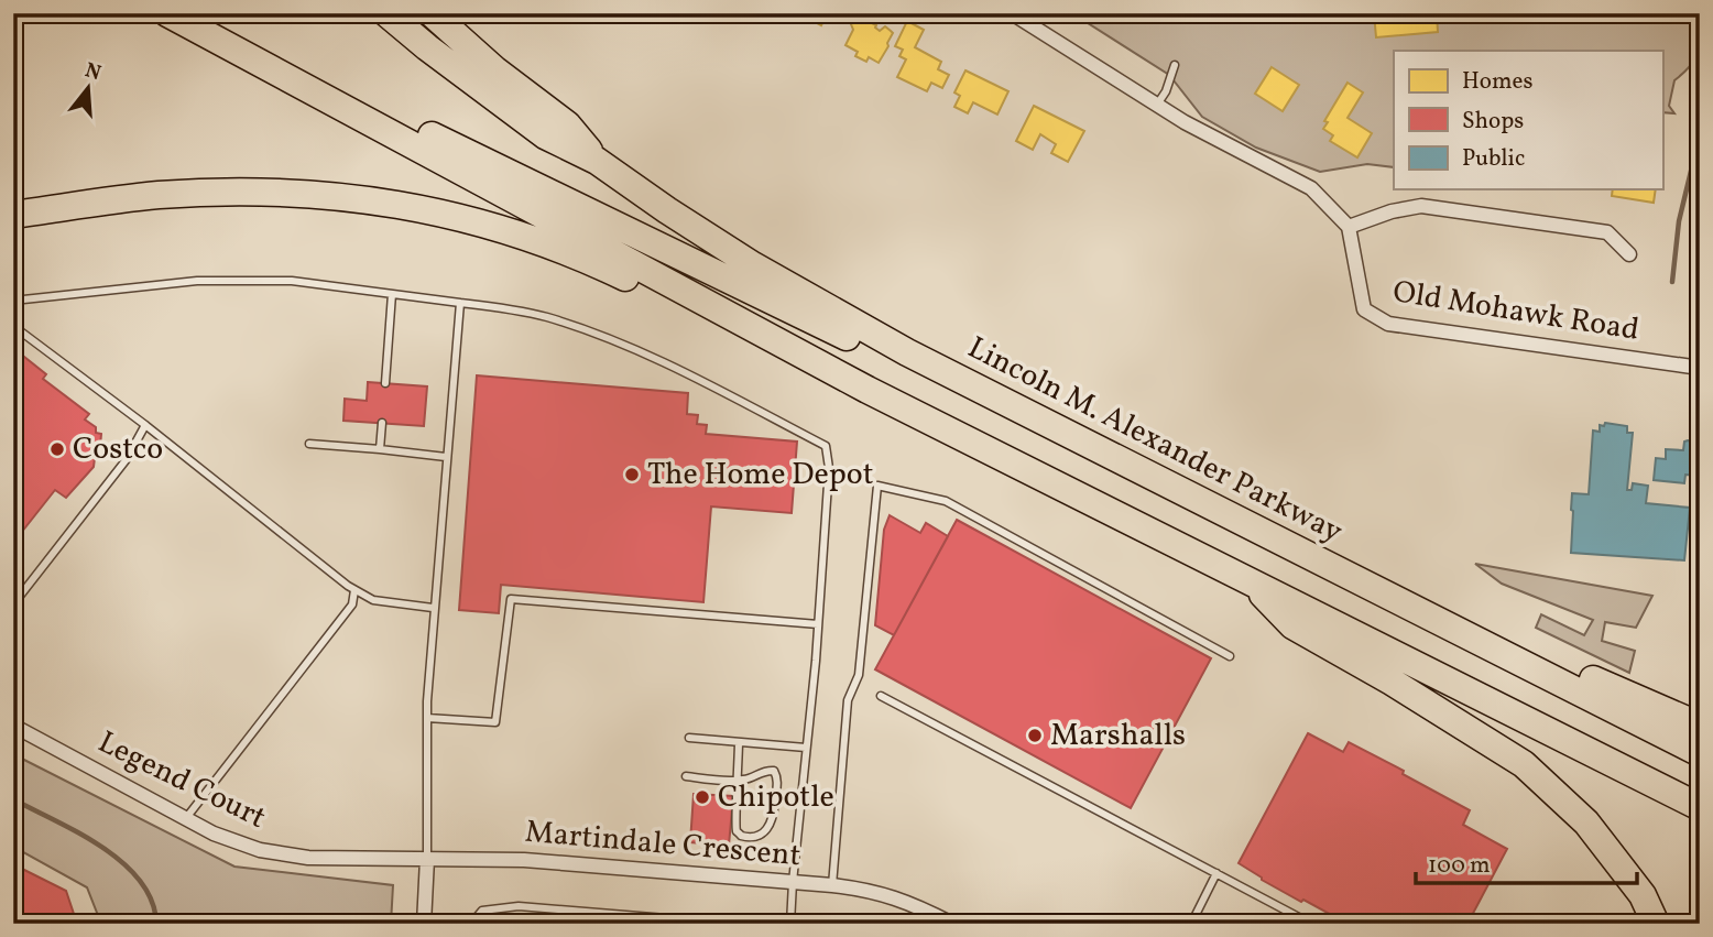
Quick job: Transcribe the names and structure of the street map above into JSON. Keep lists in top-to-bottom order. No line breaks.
{"streets":{"highway":["Lincoln M. Alexander Parkway"],"street":["Old Mohawk Road","Legend Court","Martindale Crescent"]},"crossings":[["Legend Court","Martindale Crescent"]],"places":["Costco","The Home Depot","Marshalls","Chipotle"],"legend":["Homes","Shops","Public"],"scale_bar":"100 m","north":"top"}
